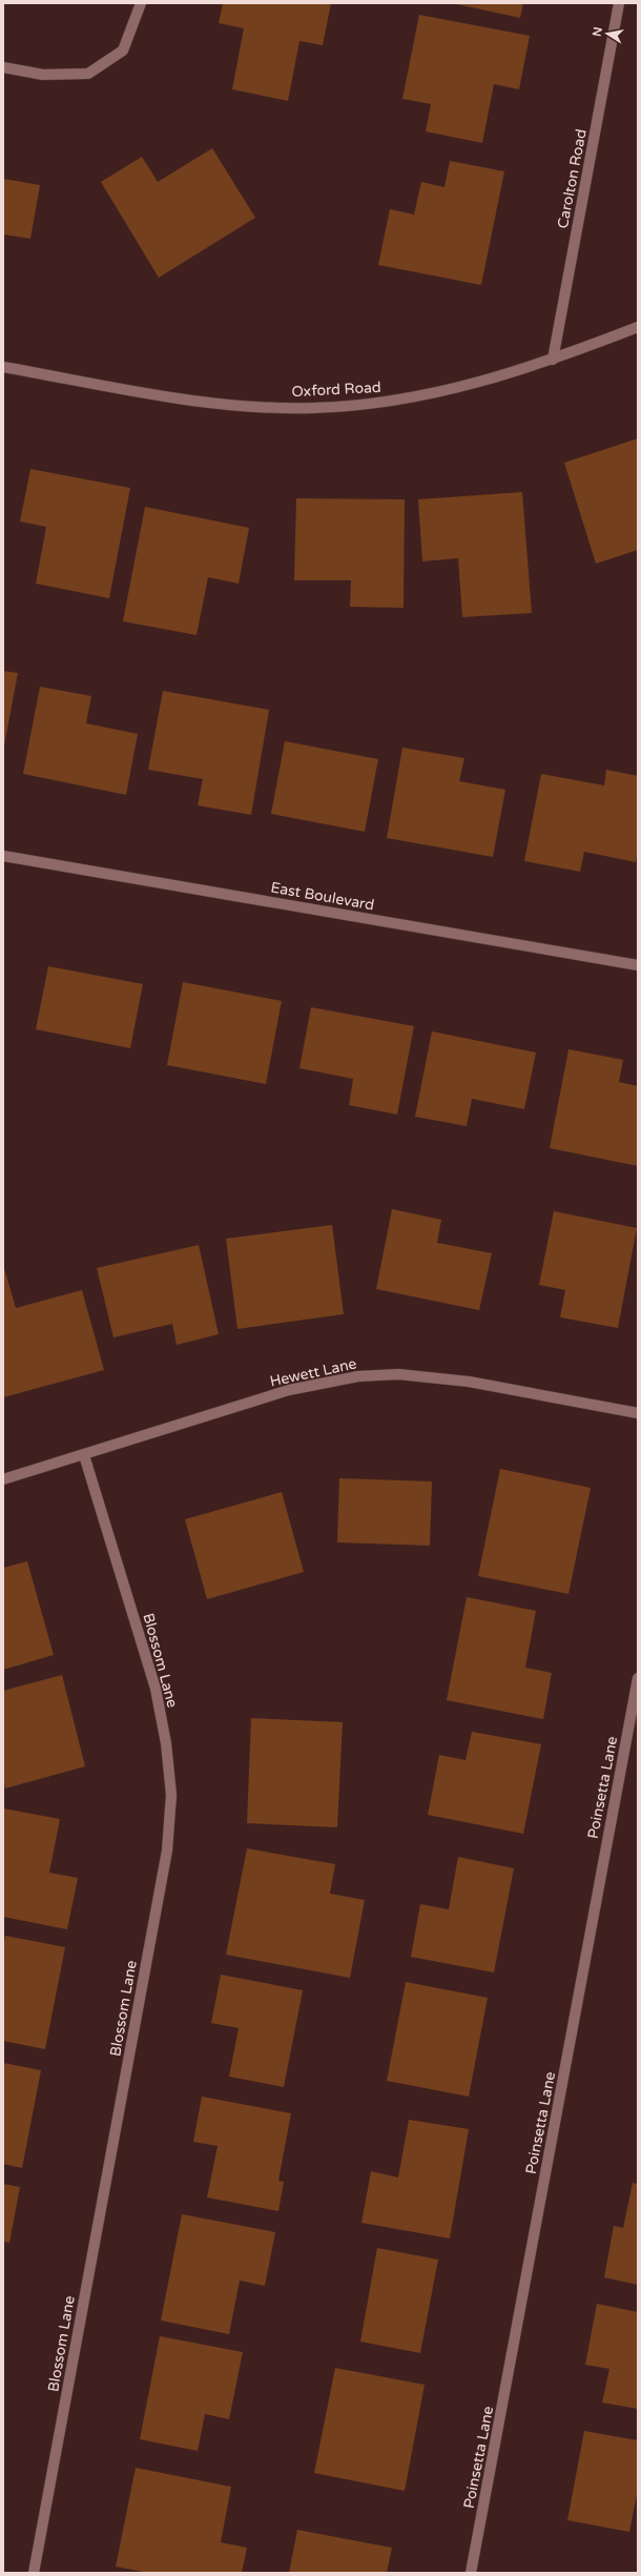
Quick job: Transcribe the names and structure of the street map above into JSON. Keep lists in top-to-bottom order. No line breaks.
{"streets":{"street":["Carolton Road","Oxford Road","East Boulevard","Hewett Lane","Blossom Lane","Poinsetta Lane"]},"crossings":[["Carolton Road","Oxford Road"],["Hewett Lane","Blossom Lane"]],"north":"left"}
